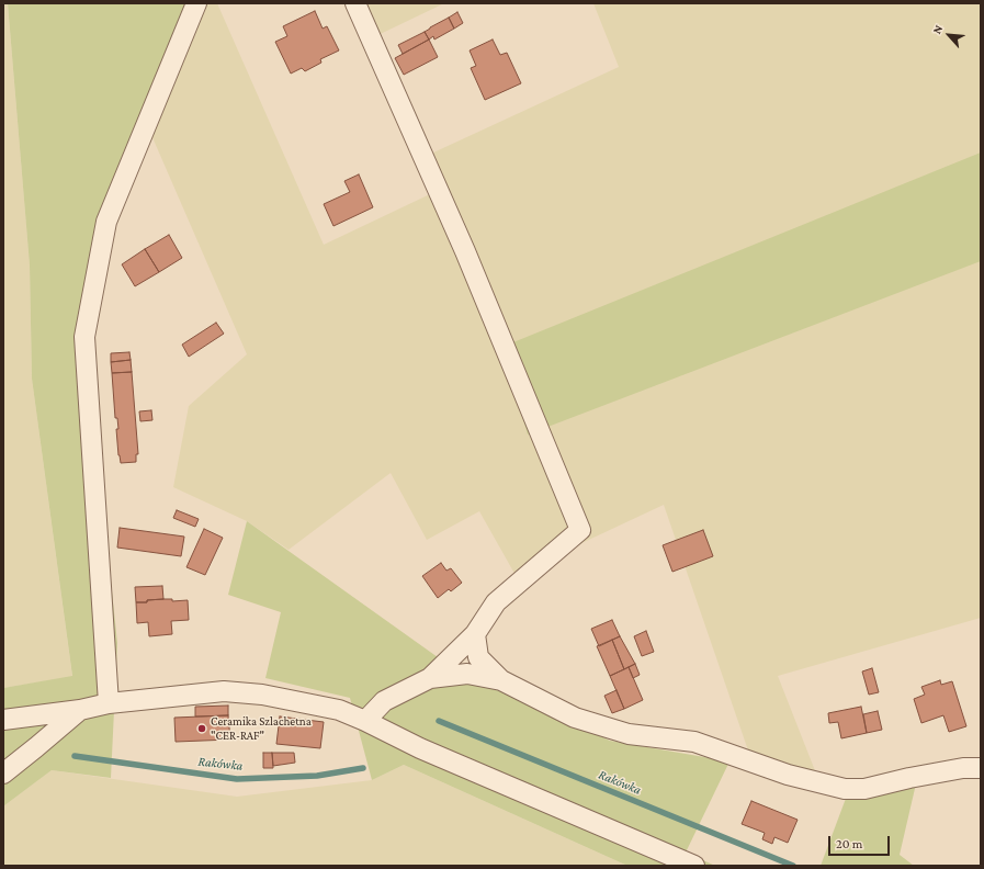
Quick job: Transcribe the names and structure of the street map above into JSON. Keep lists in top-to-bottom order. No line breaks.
{"water":["Rakówka"],"places":["Ceramika Szlachetna \"CER-RAF\""],"scale_bar":"20 m","north":"top left"}
